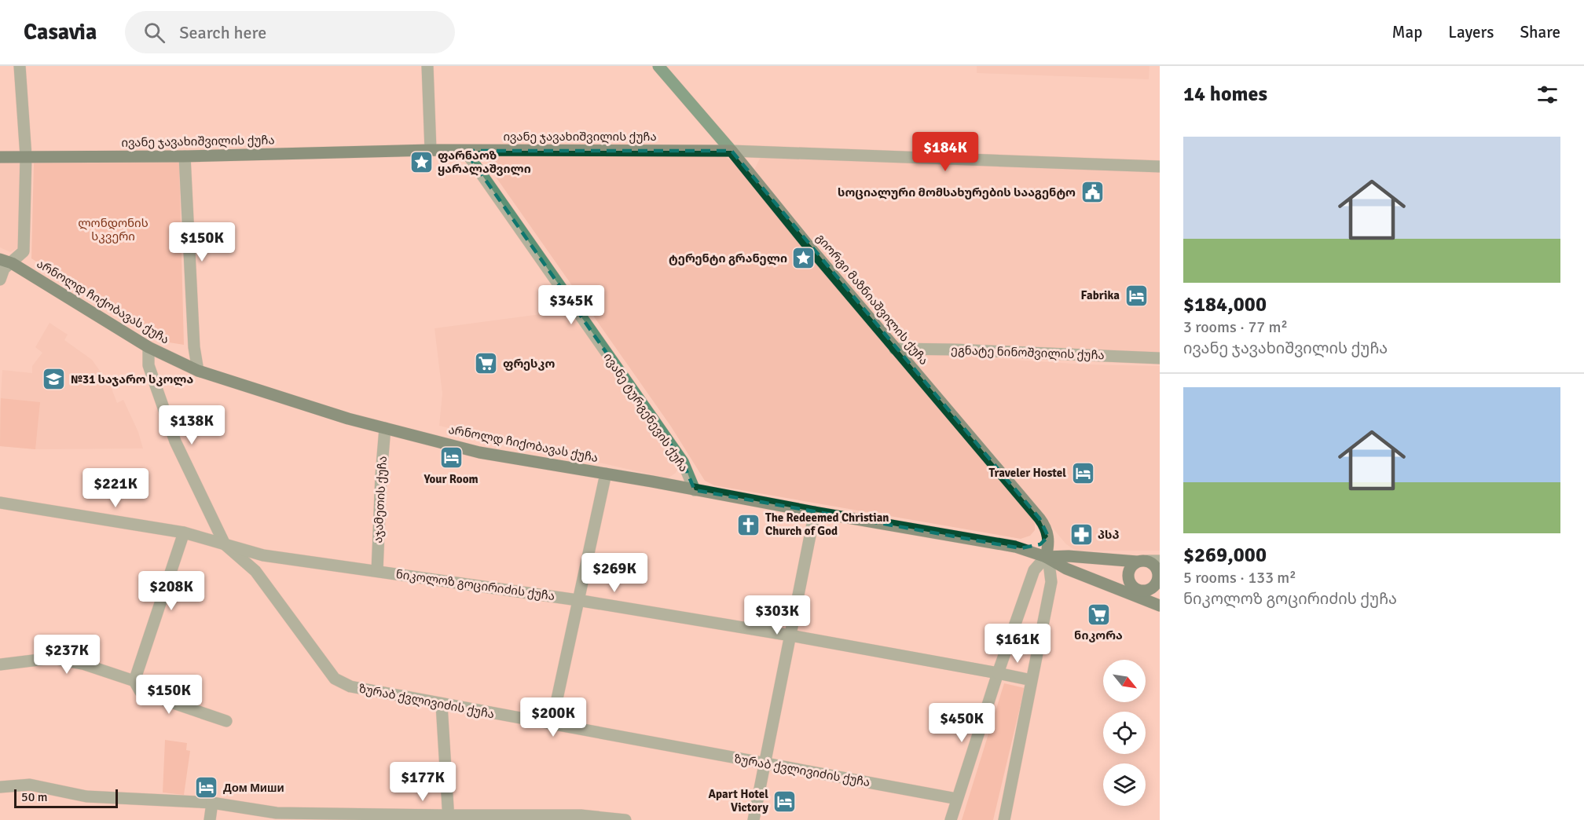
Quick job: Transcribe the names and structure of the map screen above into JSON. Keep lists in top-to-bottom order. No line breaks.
{"streets":{"main road":["ივანე ჯავახიშვილის ქუჩა","გიორგი მაზნიაშვილის ქუჩა","არნოლდ ჩიქობავას ქუჩა"],"street":["ეგნატე ნინოშვილის ქუჩა","ივანე ტურგენევის ქუჩა","აჯამეთის ქუჩა","ნიკოლოზ გოცირიძის ქუჩა","ზურაბ ქვლივიძის ქუჩა"]},"crossings":[["ივანე ჯავახიშვილის ქუჩა","გიორგი მაზნიაშვილის ქუჩა"],["ივანე ჯავახიშვილის ქუჩა","ივანე ტურგენევის ქუჩა"],["გიორგი მაზნიაშვილის ქუჩა","ეგნატე ნინოშვილის ქუჩა"],["არნოლდ ჩიქობავას ქუჩა","ივანე ტურგენევის ქუჩა"],["არნოლდ ჩიქობავას ქუჩა","აჯამეთის ქუჩა"],["არნოლდ ჩიქობავას ქუჩა","ზურაბ ქვლივიძის ქუჩა"],["აჯამეთის ქუჩა","ნიკოლოზ გოცირიძის ქუჩა"],["ნიკოლოზ გოცირიძის ქუჩა","ზურაბ ქვლივიძის ქუჩა"]],"parks":["ლონდონის სკვერი"],"places":{"place":["ფარნაოზ ყარალაშვილი","ტერენტი გრანელი"],"public building":["სოციალური მომსახურების სააგენტო"],"hotel":["Fabrika","Your Room","Traveler Hostel","Дом Миши","Apart Hotel Victory"],"supermarket":["ფრესკო","ნიკორა"],"school or university":["№31 საჯარო სკოლა"],"church":["The Redeemed Christian Church of God"],"pharmacy":["პსპ"]},"scale_bar":"50 m","north":"bottom right","page":{"header":"Casavia","search":"Search here","nav":["Map","Layers","Share"],"heading":"14 homes","list":[{"name":"$184,000","note":"3 rooms · 77 m² · ივანე ჯავახიშვილის ქუჩა"},{"name":"$269,000","note":"5 rooms · 133 m² · ნიკოლოზ გოცირიძის ქუჩა"}],"price":["$184K","$150K","$345K","$138K","$221K","$269K","$208K","$303K","$161K","$237K","$150K","$200K","$450K","$177K"],"scale":"50 m"}}
